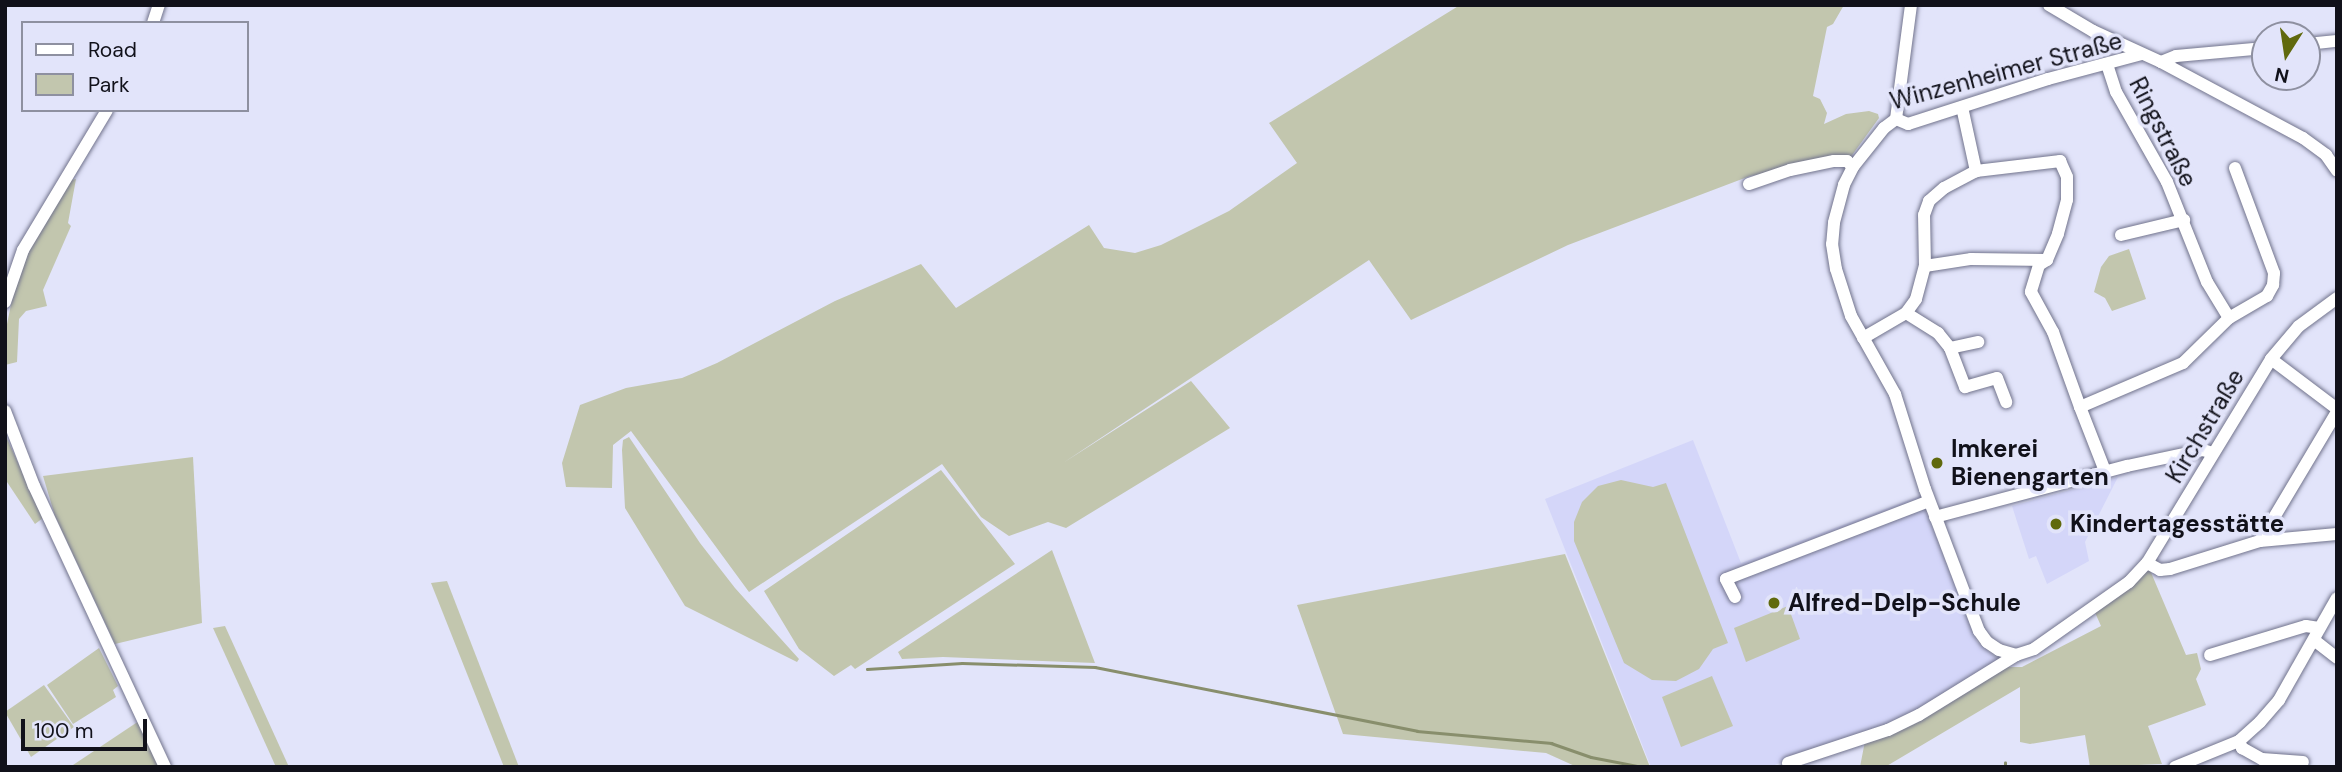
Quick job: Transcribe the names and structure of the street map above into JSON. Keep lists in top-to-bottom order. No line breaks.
{"streets":{"street":["Winzenheimer Straße","Ringstraße","Kirchstraße"]},"crossings":[["Winzenheimer Straße","Ringstraße"],["Winzenheimer Straße","Kirchstraße"]],"places":["Imkerei Bienengarten","Kindertagesstätte","Alfred-Delp-Schule"],"legend":["Road","Park"],"scale_bar":"100 m","north":"bottom"}
